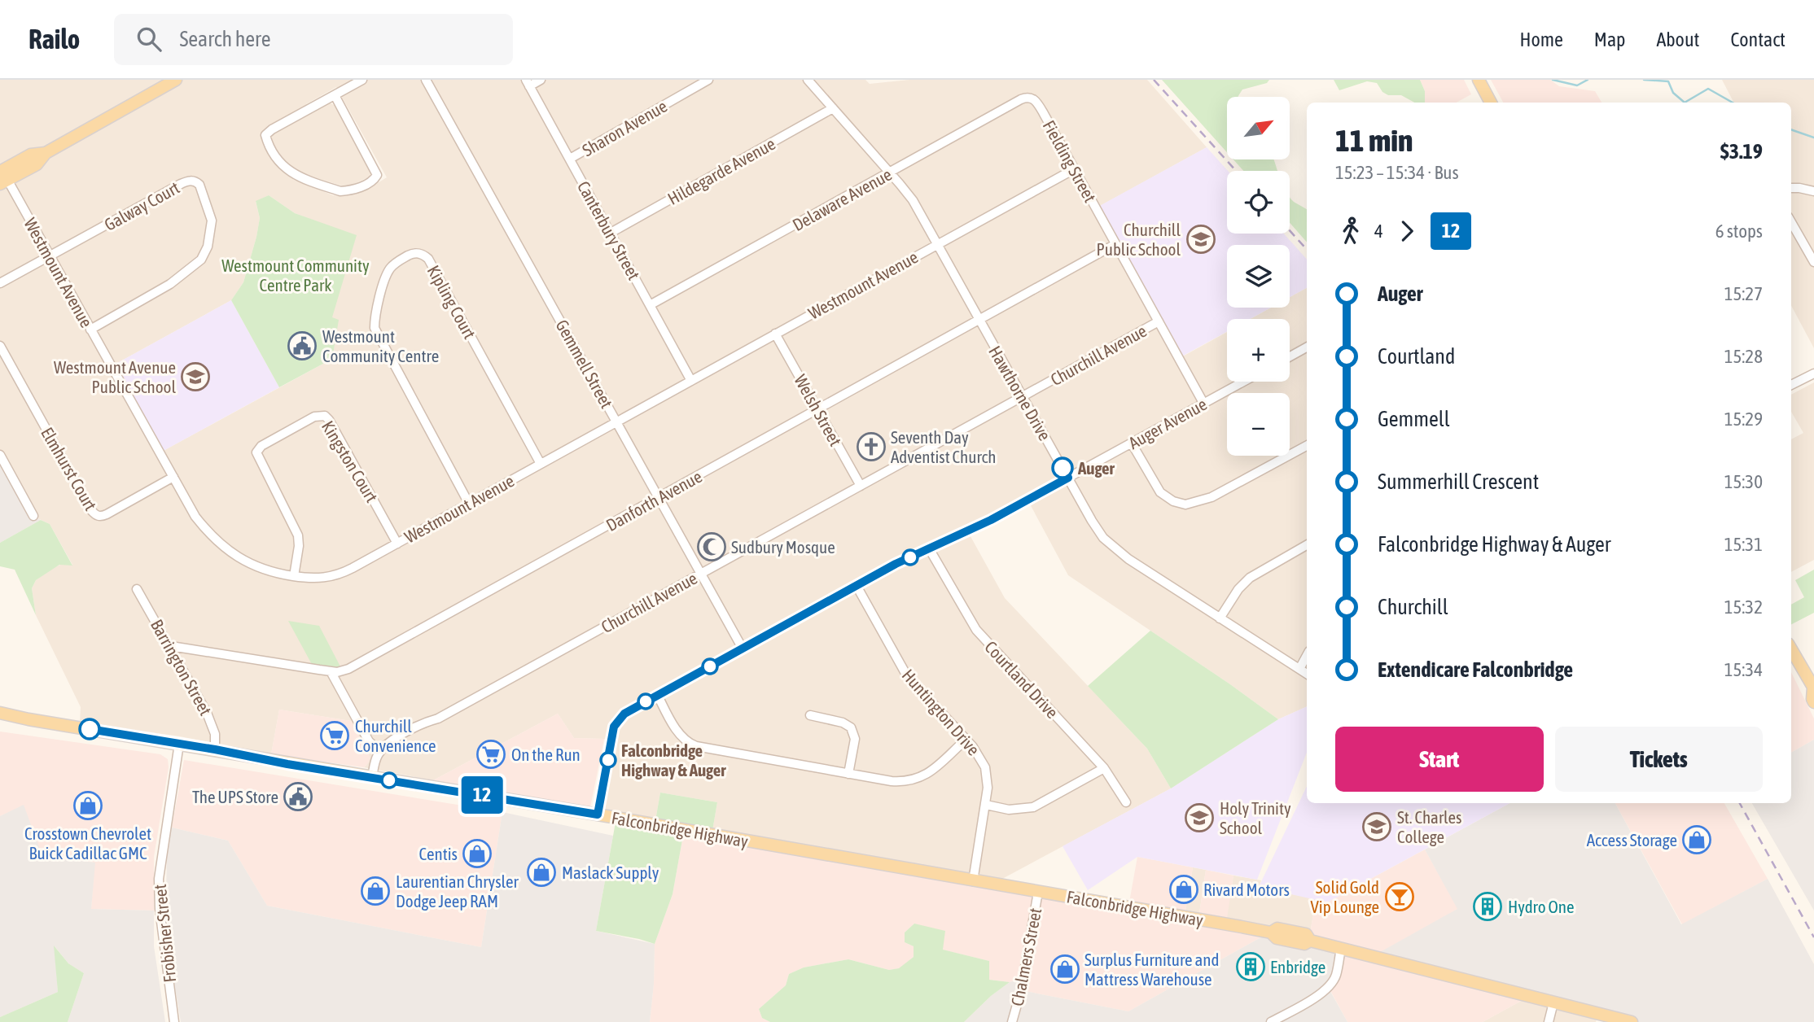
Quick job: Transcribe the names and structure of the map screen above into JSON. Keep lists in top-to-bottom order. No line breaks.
{"streets":{"main road":["Falconbridge Highway"],"street":["Sharon Avenue","Fielding Street","Hildegarde Avenue","Delaware Avenue","Galway Court","Canterbury Street","Westmount Avenue","Kipling Court","Churchill Avenue","Gemmell Street","Hawthorne Drive","Welsh Street","Auger Avenue","Kingston Court","Elmhurst Court","Danforth Avenue","Barrington Street","Courtland Drive","Huntington Drive","Frobisher Street","Chalmers Street"]},"crossings":[["Sharon Avenue","Canterbury Street"],["Fielding Street","Delaware Avenue"],["Fielding Street","Westmount Avenue"],["Fielding Street","Churchill Avenue"],["Fielding Street","Auger Avenue"],["Fielding Street","Danforth Avenue"],["Hildegarde Avenue","Canterbury Street"],["Hildegarde Avenue","Hawthorne Drive"],["Delaware Avenue","Canterbury Street"],["Delaware Avenue","Hawthorne Drive"],["Galway Court","Westmount Avenue"],["Canterbury Street","Westmount Avenue"],["Westmount Avenue","Kipling Court"],["Westmount Avenue","Gemmell Street"],["Westmount Avenue","Hawthorne Drive"],["Westmount Avenue","Welsh Street"],["Westmount Avenue","Kingston Court"],["Westmount Avenue","Elmhurst Court"],["Churchill Avenue","Gemmell Street"],["Churchill Avenue","Hawthorne Drive"],["Churchill Avenue","Welsh Street"],["Gemmell Street","Auger Avenue"],["Gemmell Street","Danforth Avenue"],["Hawthorne Drive","Auger Avenue"],["Hawthorne Drive","Danforth Avenue"],["Welsh Street","Danforth Avenue"],["Auger Avenue","Courtland Drive"],["Auger Avenue","Huntington Drive"],["Auger Avenue","Falconbridge Highway"],["Danforth Avenue","Barrington Street"],["Barrington Street","Falconbridge Highway"],["Huntington Drive","Falconbridge Highway"],["Falconbridge Highway","Frobisher Street"],["Falconbridge Highway","Chalmers Street"]],"parks":["Westmount Community Centre Park"],"places":{"school or university":["Churchill Public School","Westmount Avenue Public School","Holy Trinity School","St. Charles College"],"public building":["Westmount Community Centre","The UPS Store"],"church":["Seventh Day Adventist Church"],"other":["Auger","Falconbridge Highway & Auger"],"mosque":["Sudbury Mosque"],"supermarket":["Churchill Convenience","On the Run"],"shop":["Crosstown Chevrolet Buick Cadillac GMC","Access Storage","Centis","Maslack Supply","Rivard Motors","Laurentian Chrysler Dodge Jeep RAM","Surplus Furniture and Mattress Warehouse"],"bar":["Solid Gold Vip Lounge"],"building":["Hydro One","Enbridge"]},"lines":["bus line 12"],"north":"top right","page":{"header":"Railo","search":"Search here","nav":["Home","Map","About","Contact"],"on_map":"12","map_buttons":["+","−"],"heading":["11 min","15:23 – 15:34 · Bus","$3.19"],"legs":["4","12","6 stops"],"list":[{"name":"Auger","value":"15:27"},{"name":"Courtland","value":"15:28"},{"name":"Gemmell","value":"15:29"},{"name":"Summerhill Crescent","value":"15:30"},{"name":"Falconbridge Highway & Auger","value":"15:31"},{"name":"Churchill","value":"15:32"},{"name":"Extendicare Falconbridge","value":"15:34"}],"buttons":["Start","Tickets"]}}
